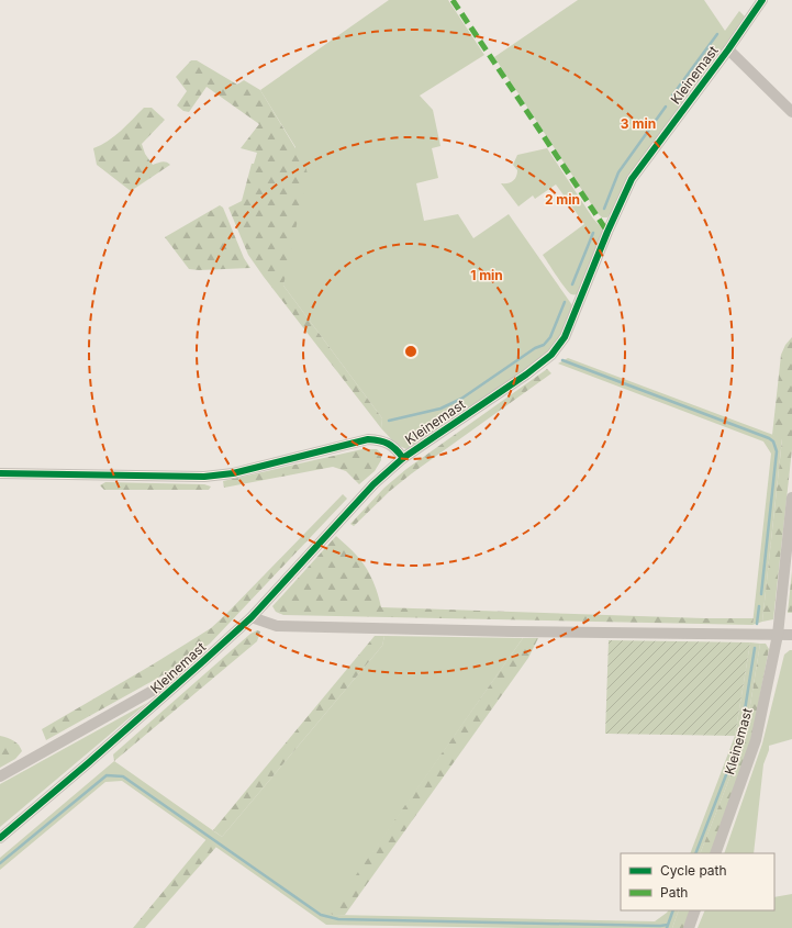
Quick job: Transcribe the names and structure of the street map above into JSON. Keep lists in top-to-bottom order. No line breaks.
{"streets":{"street":["Kleinemast"]},"legend":["Cycle path","Path"],"rings":["3 min","2 min","1 min"]}
